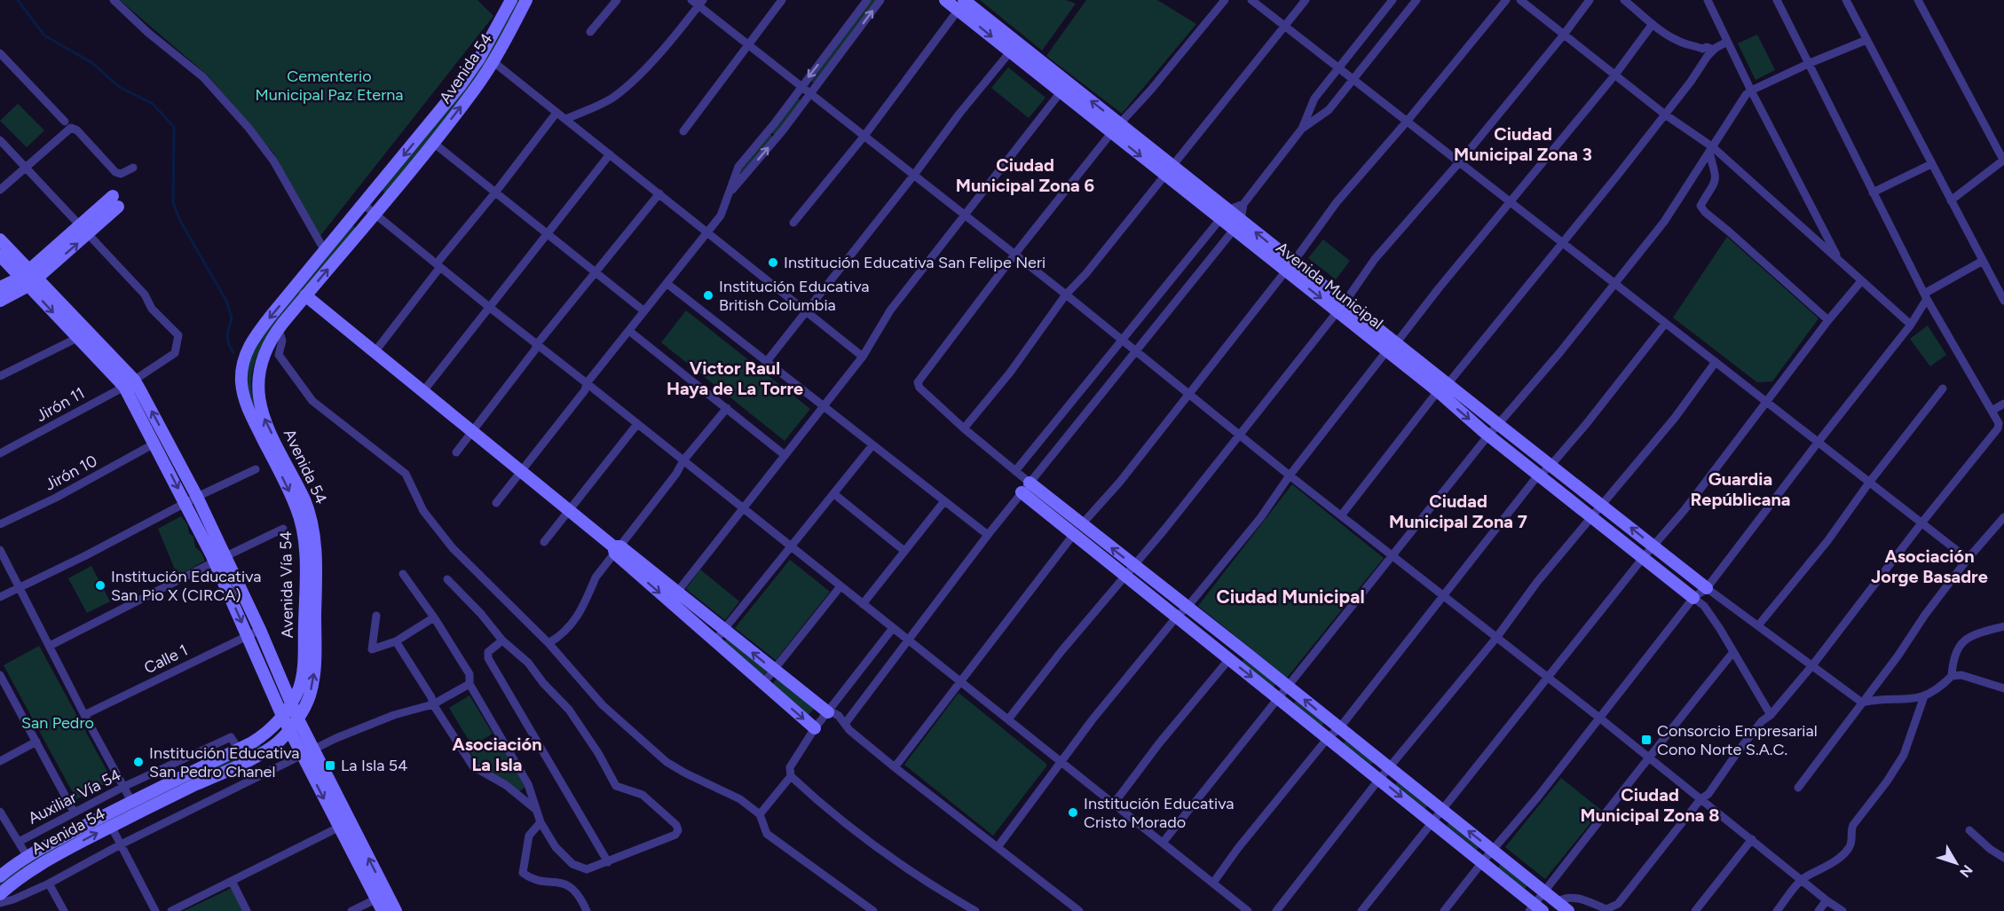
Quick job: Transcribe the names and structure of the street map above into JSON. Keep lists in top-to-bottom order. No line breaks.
{"streets":{"street":["Avenida 54","Avenida Municipal","Jirón 11","Jirón 10","Avenida Vía 54","Calle 1","Auxiliar Vía 54"]},"crossings":[["Avenida Vía 54","Auxiliar Vía 54"]],"one_way":["Avenida 54"],"districts":["Ciudad Municipal Zona 3","Ciudad Municipal Zona 6","Victor Raul Haya de La Torre","Guardia Repúblicana","Ciudad Municipal Zona 7","Asociación Jorge Basadre","Ciudad Municipal","Asociación La Isla","Ciudad Municipal Zona 8"],"parks":["Cementerio Municipal Paz Eterna","San Pedro"],"places":{"other":["Institución Educativa San Felipe Neri","Institución Educativa British Columbia","Institución Educativa San Pio X (CIRCA)","Institución Educativa San Pedro Chanel","Institución Educativa Cristo Morado"],"transit":["Consorcio Empresarial Cono Norte S.A.C.","La Isla 54"]},"north":"bottom right"}
